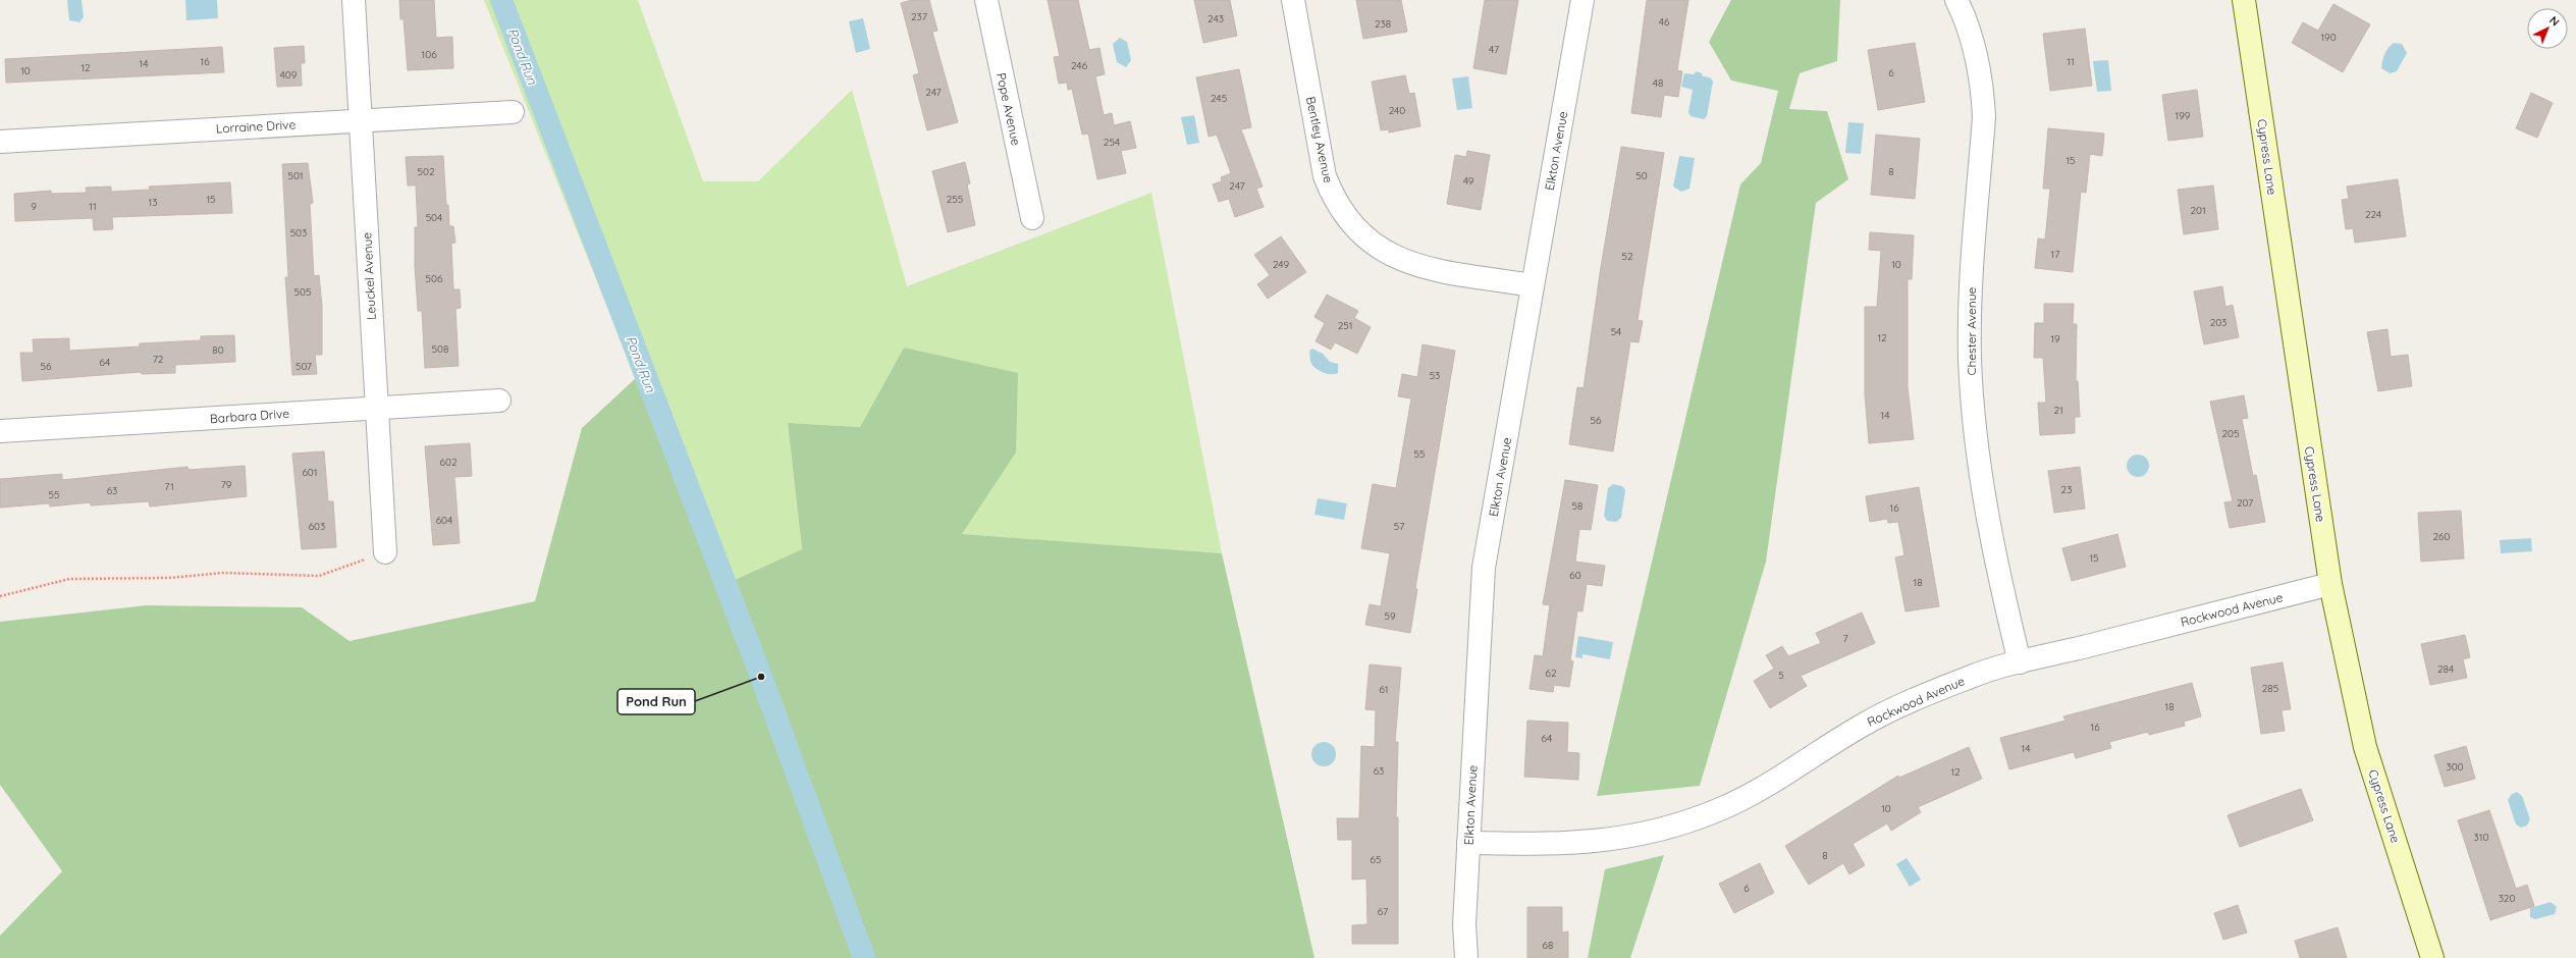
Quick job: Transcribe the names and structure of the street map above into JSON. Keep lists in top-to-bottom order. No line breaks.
{"streets":{"street":["Pope Avenue","Lorraine Drive","Bentley Avenue","Elkton Avenue","Cypress Lane","Leuckel Avenue","Chester Avenue","Barbara Drive","Rockwood Avenue"]},"crossings":[["Lorraine Drive","Leuckel Avenue"],["Bentley Avenue","Elkton Avenue"],["Elkton Avenue","Rockwood Avenue"],["Cypress Lane","Rockwood Avenue"],["Leuckel Avenue","Barbara Drive"],["Chester Avenue","Rockwood Avenue"]],"water":["Pond Run"],"places":["Pond Run"],"house_numbers":["237","243","46","238","190","47","106","16","11","14","246","12","10","6","409","48","247","245","240","199","254","15","502","8","501","50","49","247","15","255","13","9","11","201","224","504","503","17","52","249","10","506","505","203","251","54","12","19","508","80","72","64","56","507","53","21","14","56","205","55","602","601","79","71","23","63","55","207","58","16","604","603","57","260","15","60","18","59","7","284","62","5","285","61","18","16","64","14","300","63","12","10","310","8","65","6","320","67","68"],"north":"top right"}
